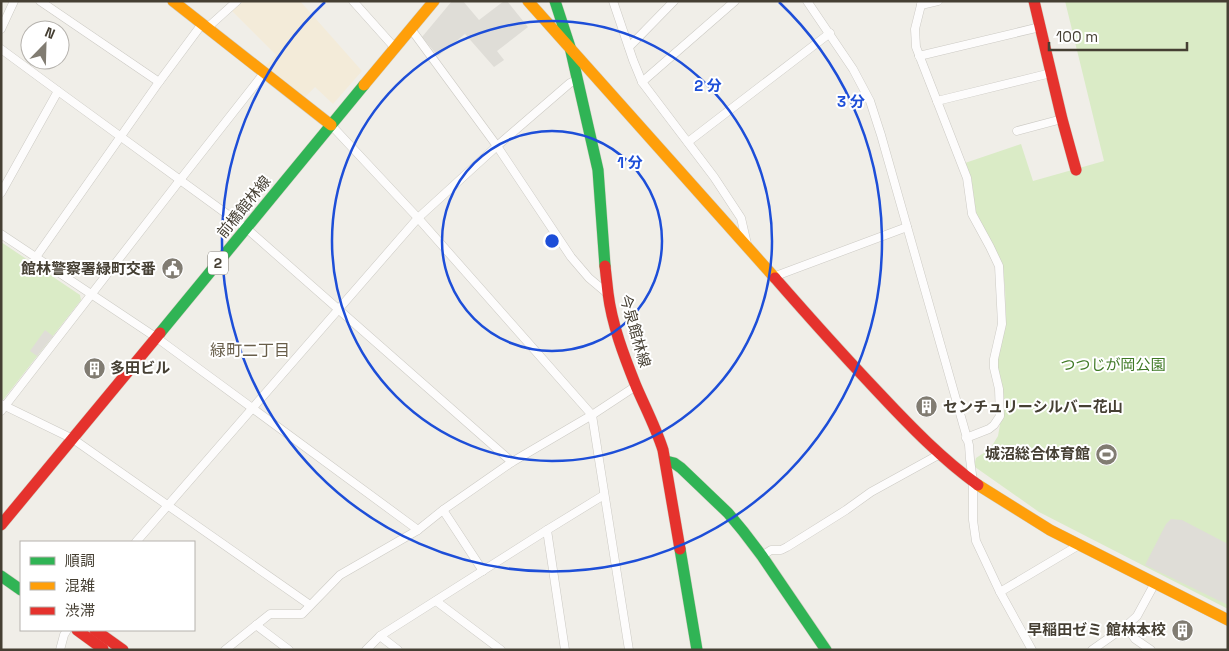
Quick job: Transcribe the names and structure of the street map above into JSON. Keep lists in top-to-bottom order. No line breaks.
{"streets":{"main road":["前橋館林線","2","今泉館林線"]},"districts":["緑町二丁目"],"parks":["つつじが岡公園"],"places":{"public building":["館林警察署緑町交番"],"building":["多田ビル","センチュリーシルバー花山","早稲田ゼミ 館林本校"],"sports":["城沼総合体育館"]},"legend":["順調","混雑","渋滞"],"scale_bar":"100 m","north":"top right","rings":["2 分","3 分","1 分"]}
